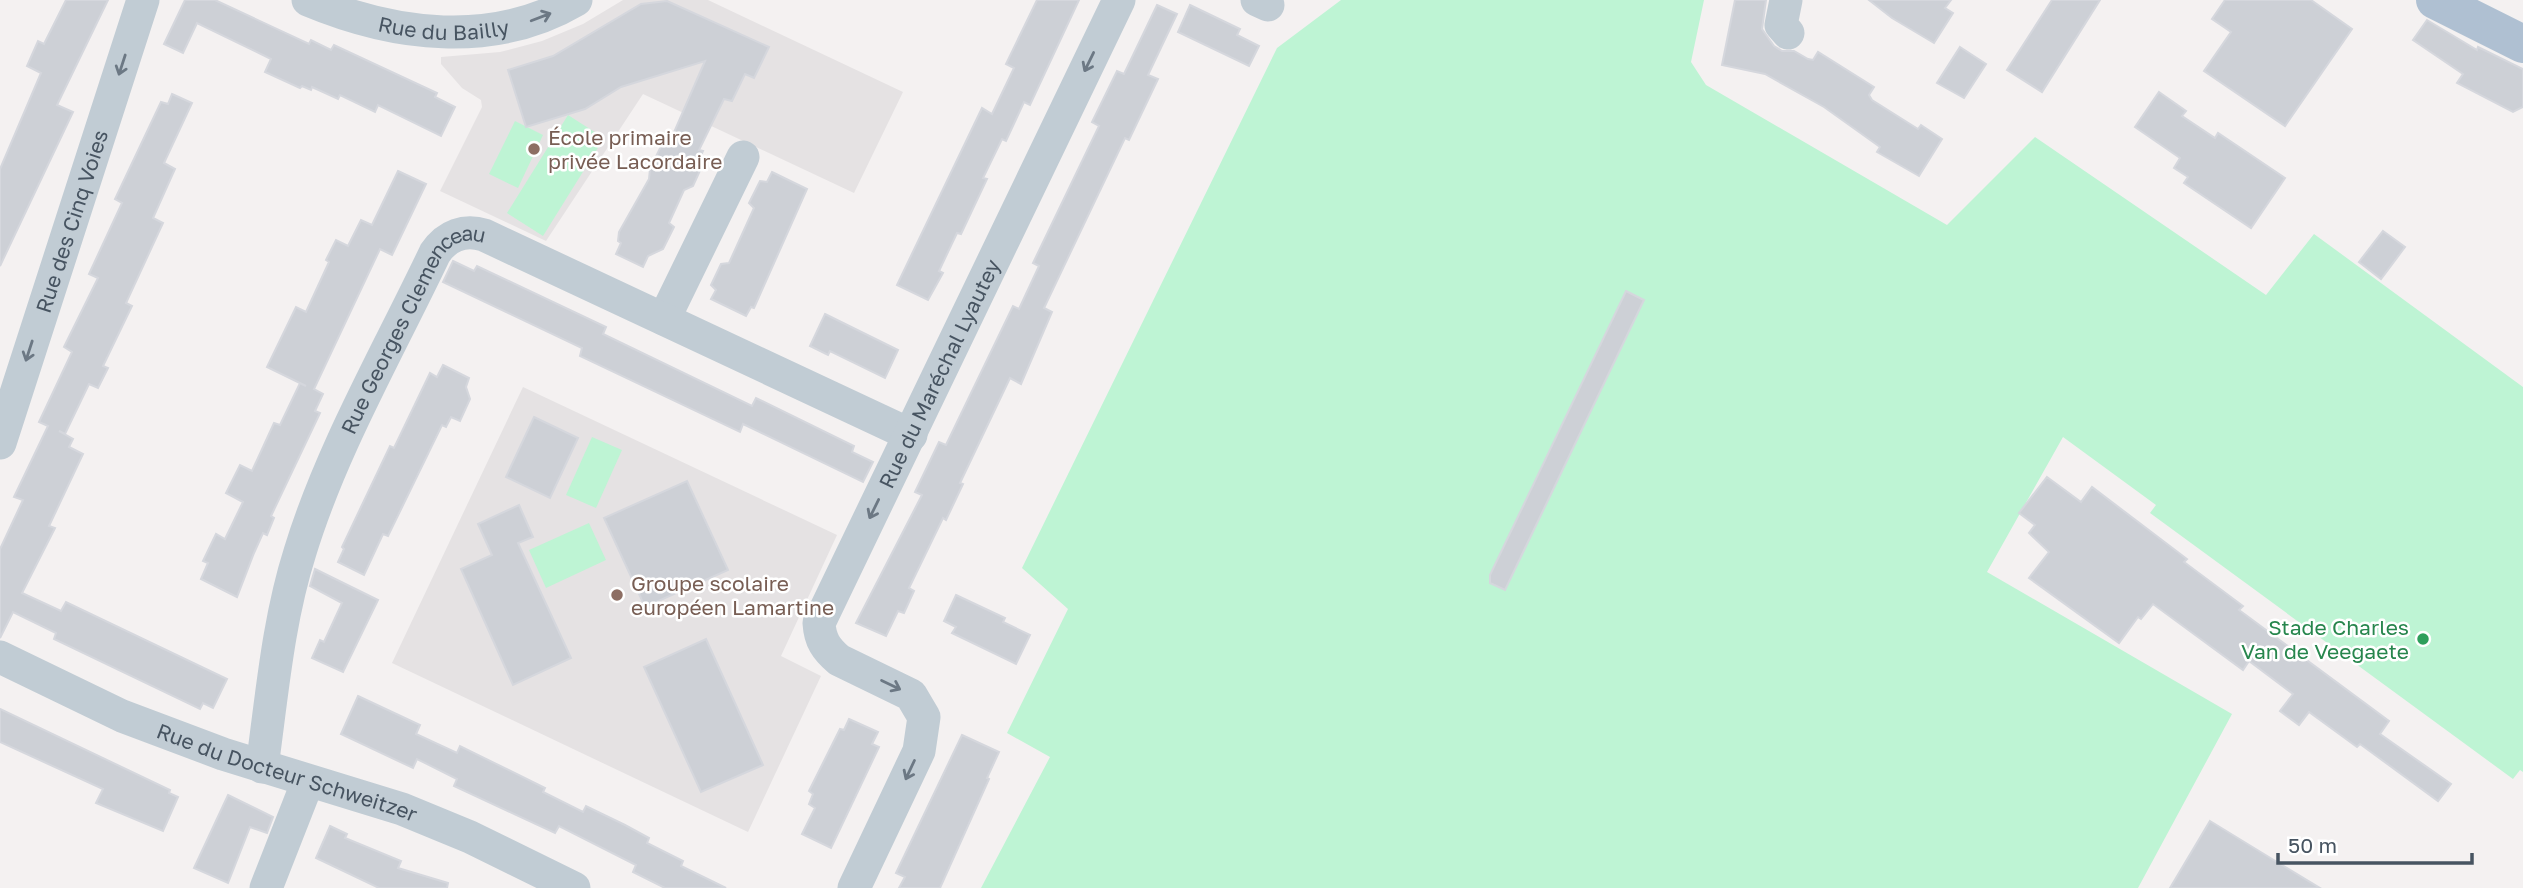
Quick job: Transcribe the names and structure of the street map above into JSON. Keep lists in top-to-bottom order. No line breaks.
{"streets":{"street":["Rue du Bailly","Rue des Cinq Voies","Rue Georges Clemenceau","Rue du Maréchal Lyautey","Rue du Docteur Schweitzer"]},"crossings":[["Rue Georges Clemenceau","Rue du Maréchal Lyautey"],["Rue Georges Clemenceau","Rue du Docteur Schweitzer"]],"one_way":["Rue du Bailly","Rue des Cinq Voies","Rue du Maréchal Lyautey"],"places":["École primaire privée Lacordaire","Groupe scolaire européen Lamartine","Stade Charles Van de Veegaete"],"scale_bar":"50 m"}
